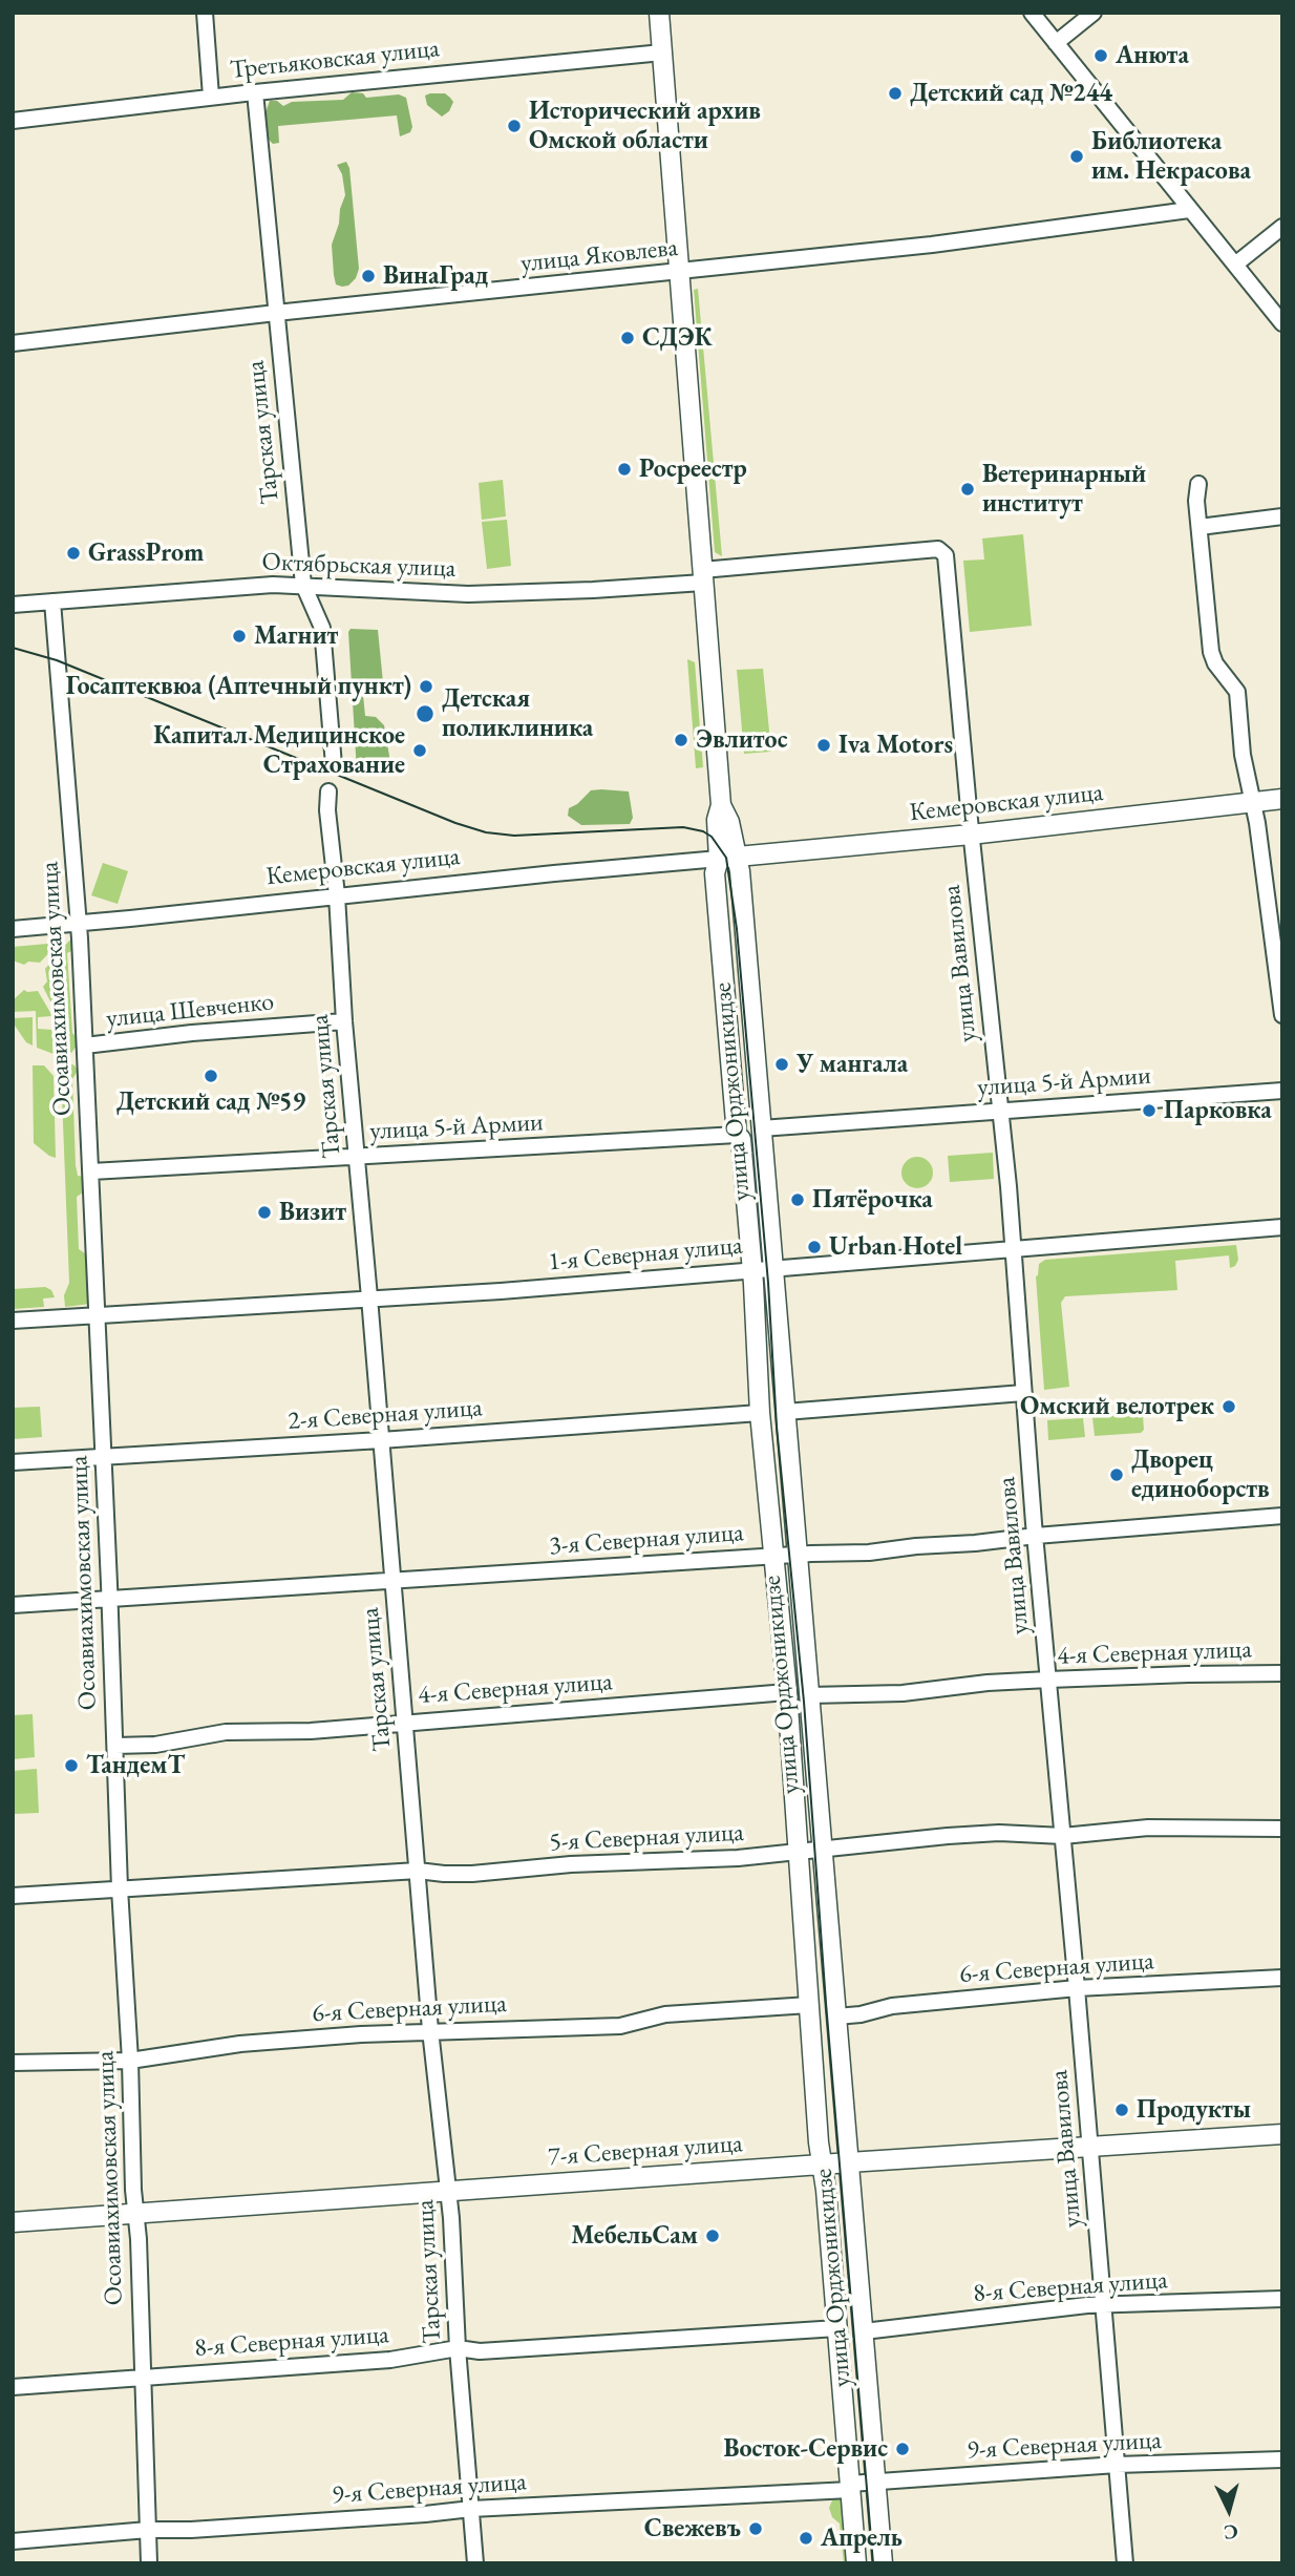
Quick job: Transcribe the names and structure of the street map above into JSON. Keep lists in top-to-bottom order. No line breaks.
{"streets":{"main road":["Кемеровская улица","улица Орджоникидзе","7-я Северная улица"],"street":["Третьяковская улица","улица Яковлева","Тарская улица","Октябрьская улица","улица Вавилова","Осоавиахимовская улица","улица Шевченко","улица 5-й Армии","1-я Северная улица","2-я Северная улица","3-я Северная улица","4-я Северная улица","5-я Северная улица","6-я Северная улица","8-я Северная улица","9-я Северная улица"]},"crossings":[["Третьяковская улица","Тарская улица"],["Третьяковская улица","улица Орджоникидзе"],["улица Яковлева","Тарская улица"],["улица Яковлева","улица Орджоникидзе"],["Тарская улица","Октябрьская улица"],["Тарская улица","Кемеровская улица"],["Тарская улица","улица Шевченко"],["Тарская улица","улица 5-й Армии"],["Тарская улица","1-я Северная улица"],["Тарская улица","2-я Северная улица"],["Тарская улица","3-я Северная улица"],["Тарская улица","4-я Северная улица"],["Тарская улица","5-я Северная улица"],["Тарская улица","6-я Северная улица"],["Тарская улица","7-я Северная улица"],["Тарская улица","8-я Северная улица"],["Тарская улица","9-я Северная улица"],["Октябрьская улица","улица Вавилова"],["Октябрьская улица","Осоавиахимовская улица"],["Октябрьская улица","улица Орджоникидзе"],["Кемеровская улица","улица Вавилова"],["Кемеровская улица","Осоавиахимовская улица"],["Кемеровская улица","улица Орджоникидзе"],["улица Вавилова","улица 5-й Армии"],["улица Вавилова","1-я Северная улица"],["улица Вавилова","3-я Северная улица"],["улица Вавилова","4-я Северная улица"],["улица Вавилова","5-я Северная улица"],["улица Вавилова","6-я Северная улица"],["улица Вавилова","7-я Северная улица"],["улица Вавилова","8-я Северная улица"],["улица Вавилова","9-я Северная улица"],["Осоавиахимовская улица","улица Шевченко"],["Осоавиахимовская улица","улица 5-й Армии"],["Осоавиахимовская улица","1-я Северная улица"],["Осоавиахимовская улица","2-я Северная улица"],["Осоавиахимовская улица","3-я Северная улица"],["Осоавиахимовская улица","4-я Северная улица"],["Осоавиахимовская улица","5-я Северная улица"],["Осоавиахимовская улица","6-я Северная улица"],["Осоавиахимовская улица","7-я Северная улица"],["Осоавиахимовская улица","8-я Северная улица"],["Осоавиахимовская улица","9-я Северная улица"],["улица 5-й Армии","улица Орджоникидзе"],["улица Орджоникидзе","1-я Северная улица"],["улица Орджоникидзе","2-я Северная улица"],["улица Орджоникидзе","3-я Северная улица"],["улица Орджоникидзе","4-я Северная улица"],["улица Орджоникидзе","5-я Северная улица"],["улица Орджоникидзе","6-я Северная улица"],["улица Орджоникидзе","7-я Северная улица"],["улица Орджоникидзе","8-я Северная улица"],["улица Орджоникидзе","9-я Северная улица"]],"places":["Анюта","Детский сад №244","Исторический архив Омской области","Библиотека им. Некрасова","ВинаГрад","СДЭК","Росреестр","Ветеринарный институт","GrassProm","Магнит","Госаптеквюа (Аптечный пункт)","Детская поликлиника","Эвлитос","Iva Motors","Капитал Медицинское Страхование","У мангала","Детский сад №59","Парковка","Пятёрочка","Визит","Urban Hotel","Омский велотрек","Дворец единоборств","ТандемТ","Продукты","МебельСам","Восток-Сервис","Свежевъ","Апрель"],"north":"bottom"}
